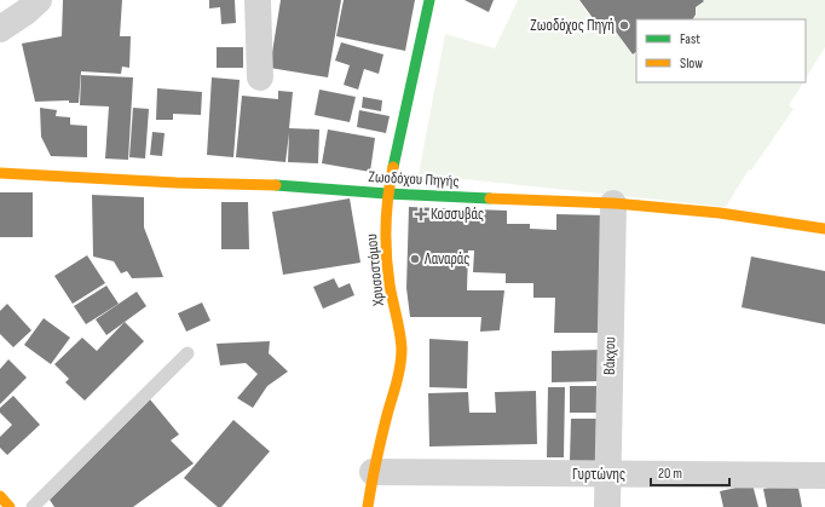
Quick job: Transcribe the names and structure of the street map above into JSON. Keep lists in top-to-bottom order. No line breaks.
{"streets":{"street":["Ζωοδόχου Πηγής","Χρυσοστόμου","Βάκχου","Γυρτώνης"]},"crossings":[["Ζωοδόχου Πηγής","Χρυσοστόμου"],["Ζωοδόχου Πηγής","Βάκχου"],["Χρυσοστόμου","Γυρτώνης"],["Βάκχου","Γυρτώνης"]],"places":{"other":["Ζωοδόχος Πηγή","Λαναράς"],"health":["Κοσσυβάς"]},"legend":["Fast","Slow"],"scale_bar":"20 m"}
